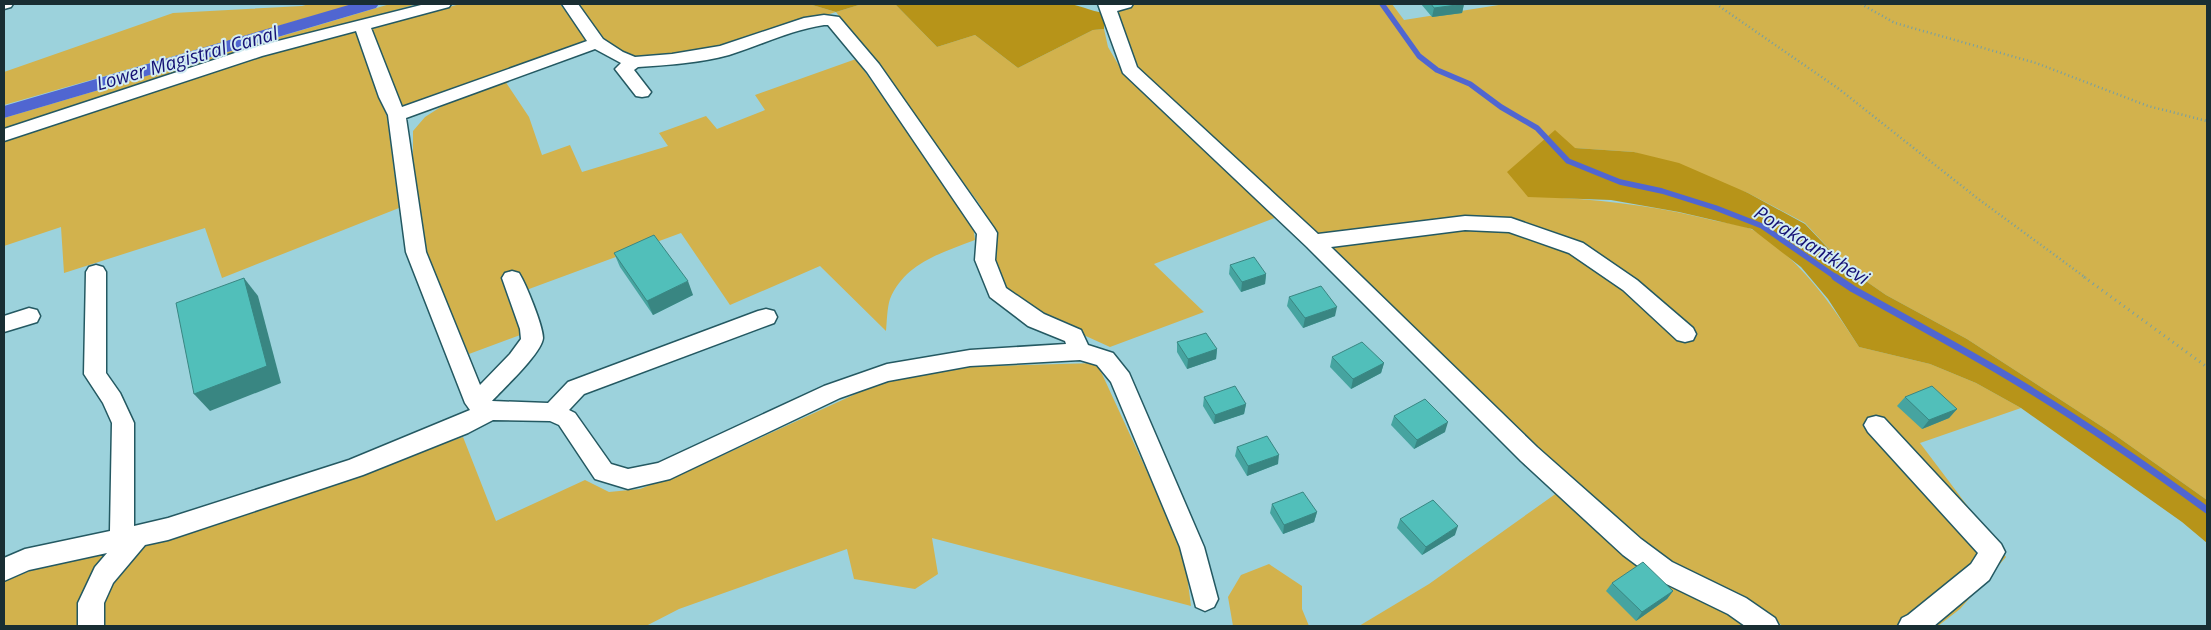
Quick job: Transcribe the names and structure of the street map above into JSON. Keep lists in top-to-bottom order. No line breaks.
{"water":["Lower Magistral Canal","Porakaantkhevi"]}
